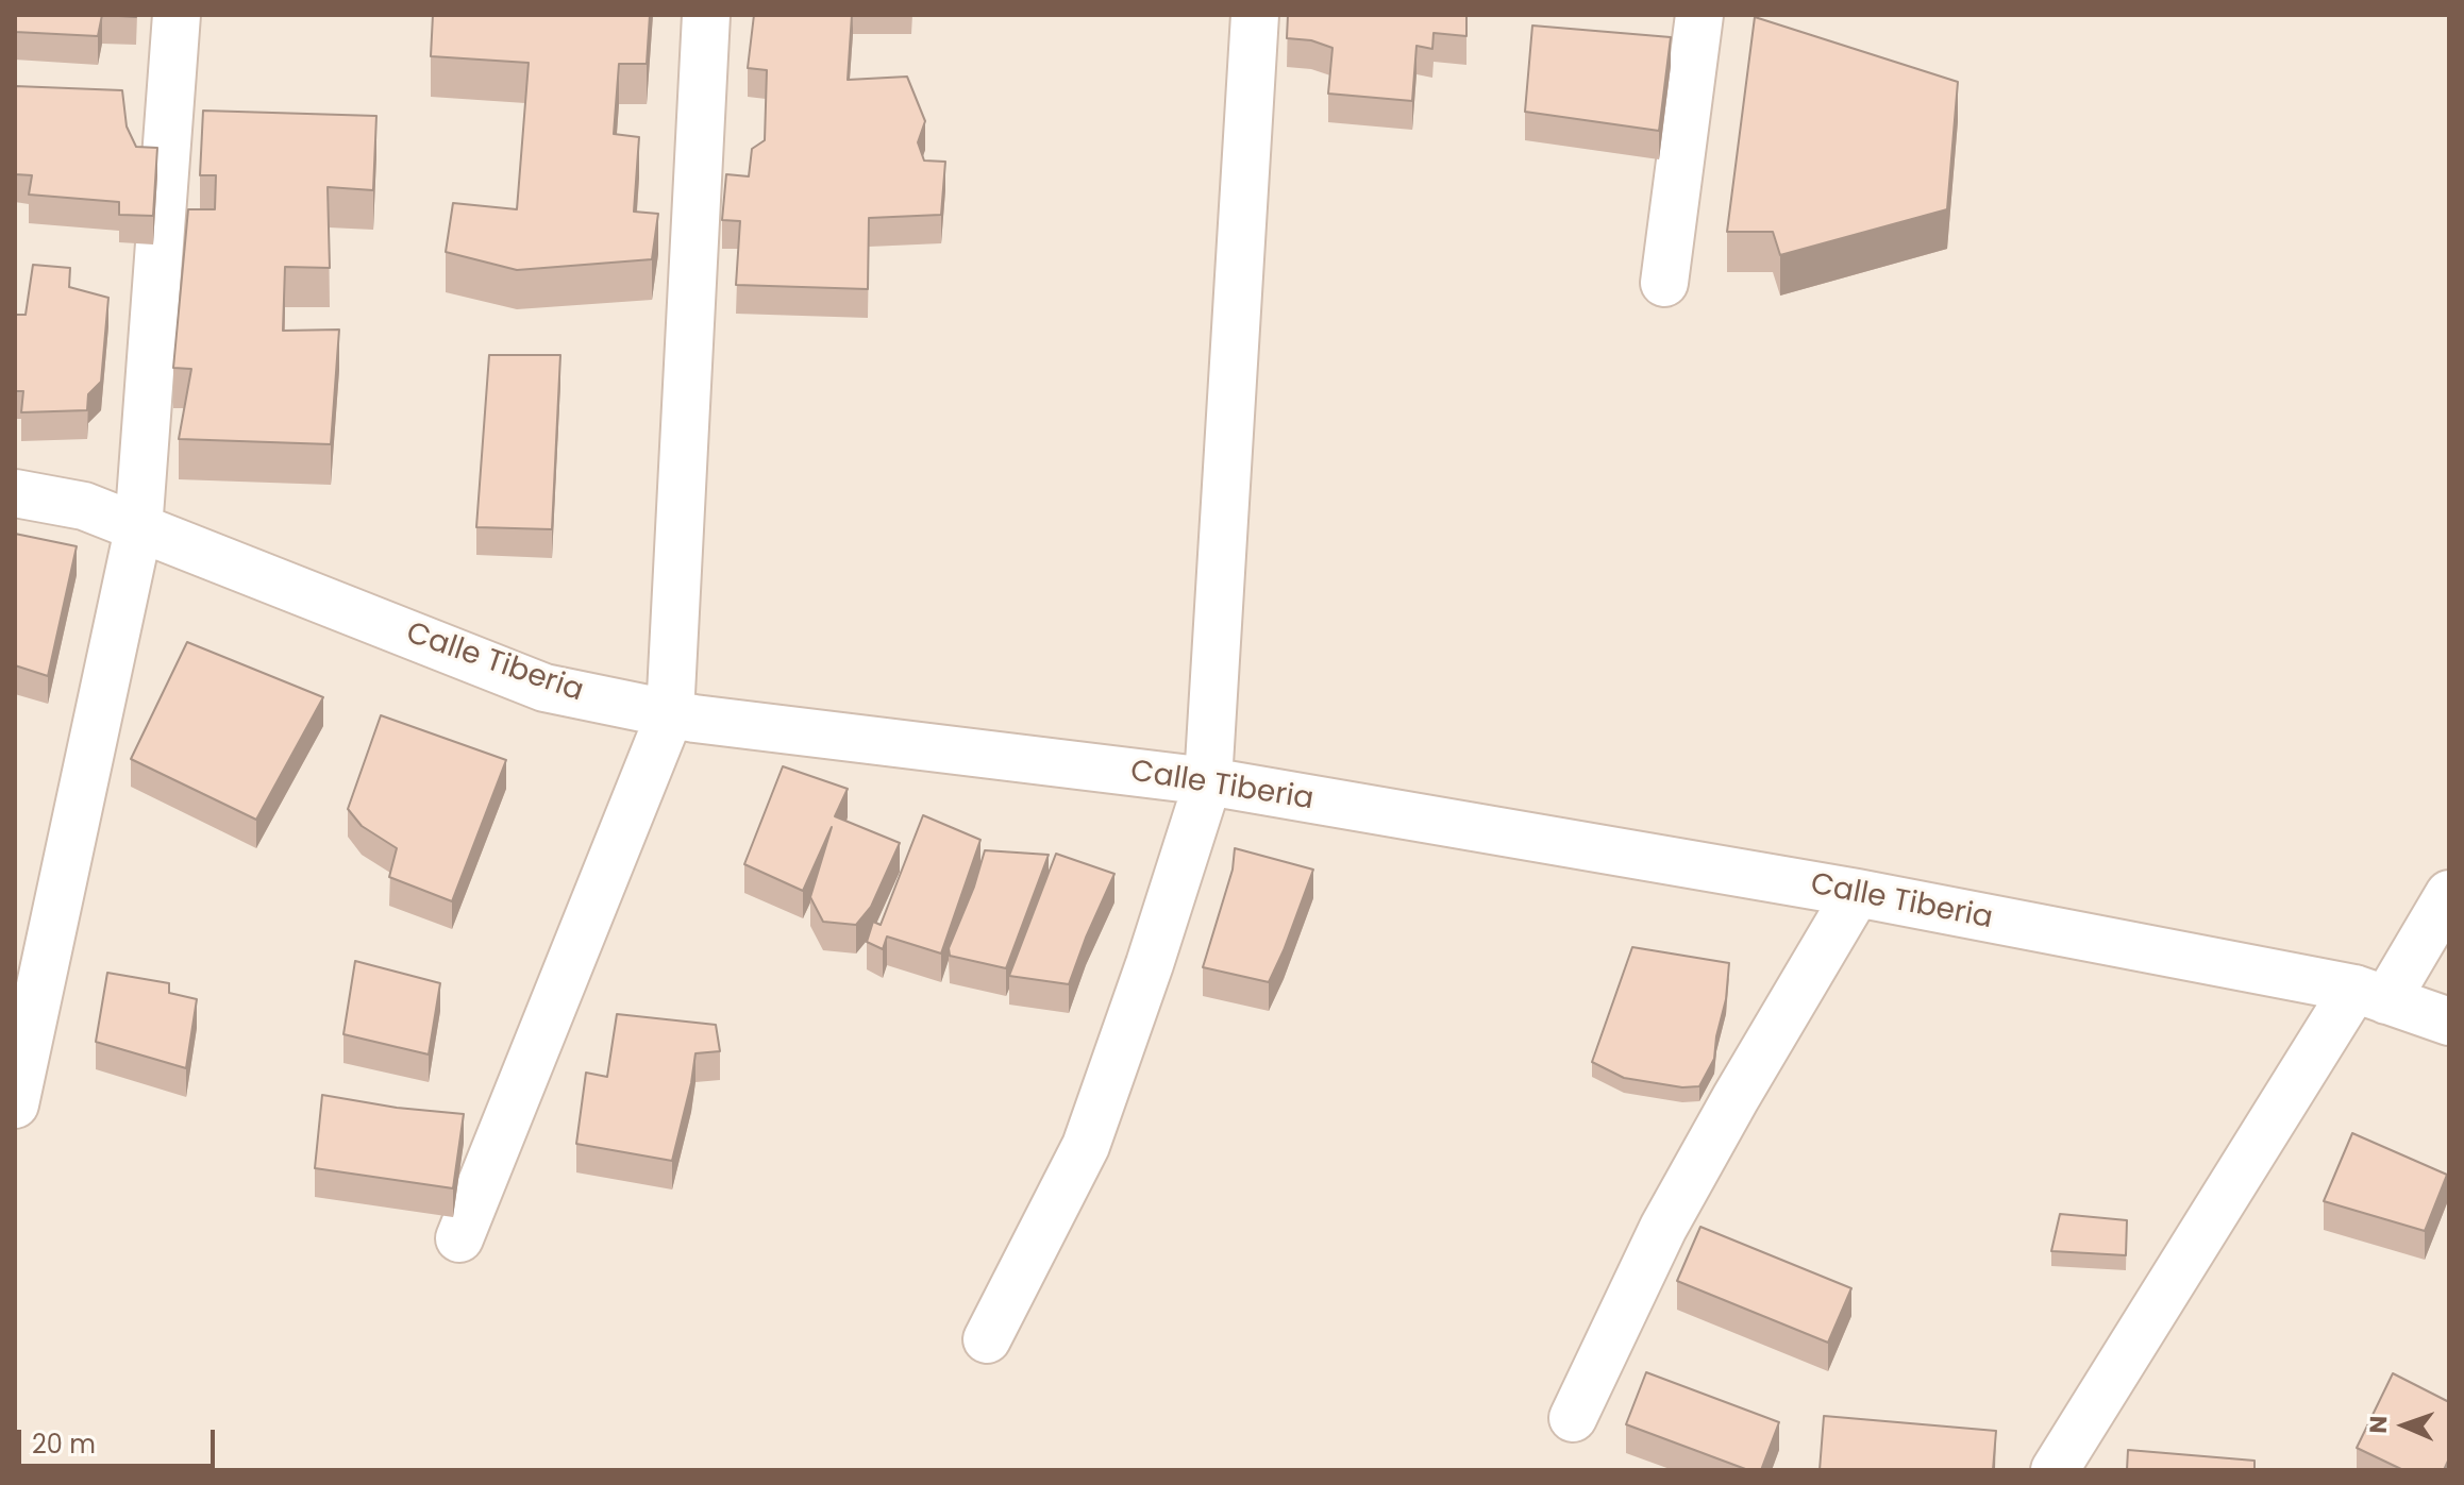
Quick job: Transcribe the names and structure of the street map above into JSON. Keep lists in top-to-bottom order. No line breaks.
{"streets":{"street":["Calle Tiberia"]},"scale_bar":"20 m","north":"left"}
